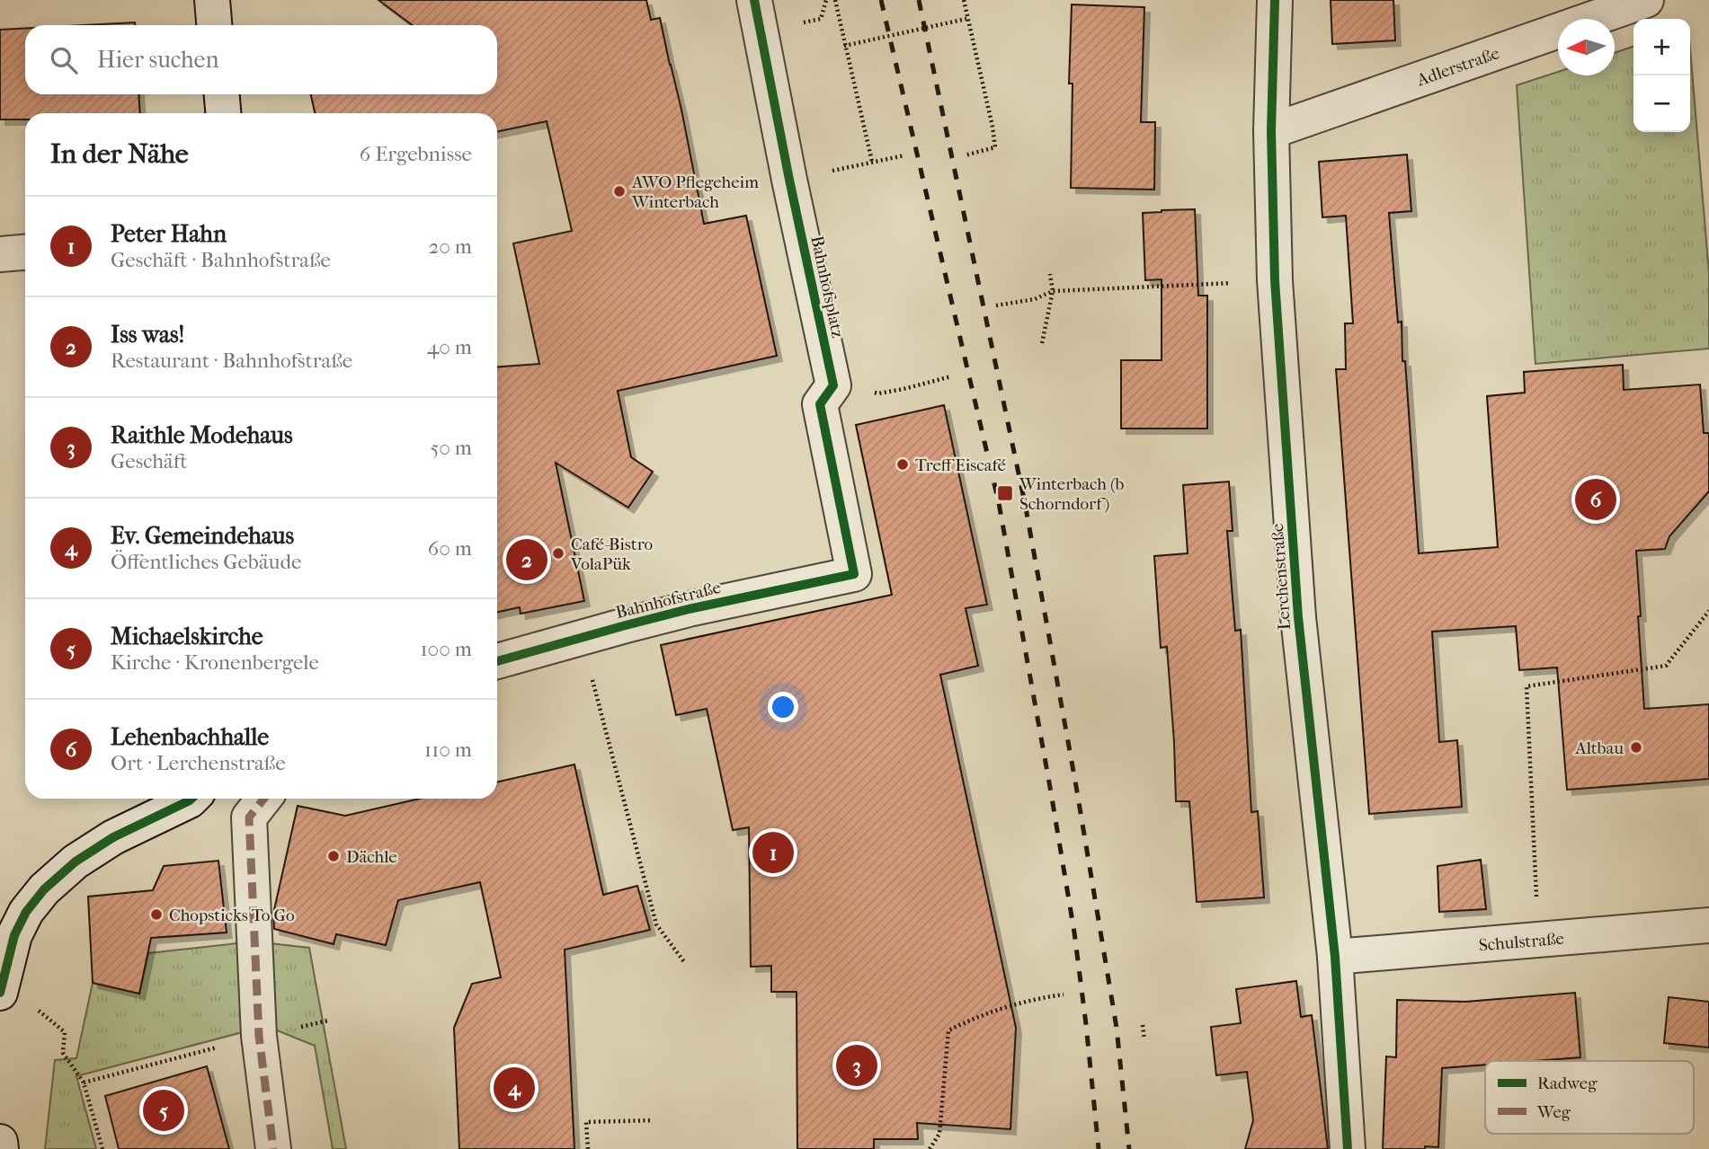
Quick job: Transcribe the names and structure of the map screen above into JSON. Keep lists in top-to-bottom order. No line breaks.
{"streets":{"street":["Adlerstraße","Bahnhofsplatz","Lerchenstraße","Bahnhofstraße","Schulstraße"]},"crossings":[["Adlerstraße","Lerchenstraße"],["Bahnhofsplatz","Bahnhofstraße"],["Lerchenstraße","Schulstraße"]],"places":{"other":["AWO Pflegeheim Winterbach","Treff Eiscafé","Café-Bistro VolaPük","Altbau","Dächle","Chopsticks To Go"],"transit":["Winterbach (b Schorndorf)"]},"legend":["Radweg","Weg"],"north":"left","page":{"map_buttons":["+","−"],"search":"Hier suchen","heading":["In der Nähe","6 Ergebnisse"],"list":[{"mark":"1","name":"Peter Hahn","note":"Geschäft · Bahnhofstraße","value":"20 m"},{"mark":"2","name":"Iss was!","note":"Restaurant · Bahnhofstraße","value":"40 m"},{"mark":"3","name":"Raithle Modehaus","note":"Geschäft","value":"50 m"},{"mark":"4","name":"Ev. Gemeindehaus","note":"Öffentliches Gebäude","value":"60 m"},{"mark":"5","name":"Michaelskirche","note":"Kirche · Kronenbergele","value":"100 m"},{"mark":"6","name":"Lehenbachhalle","note":"Ort · Lerchenstraße","value":"110 m"}],"pins":["6","2","1","3","4","5"]}}
